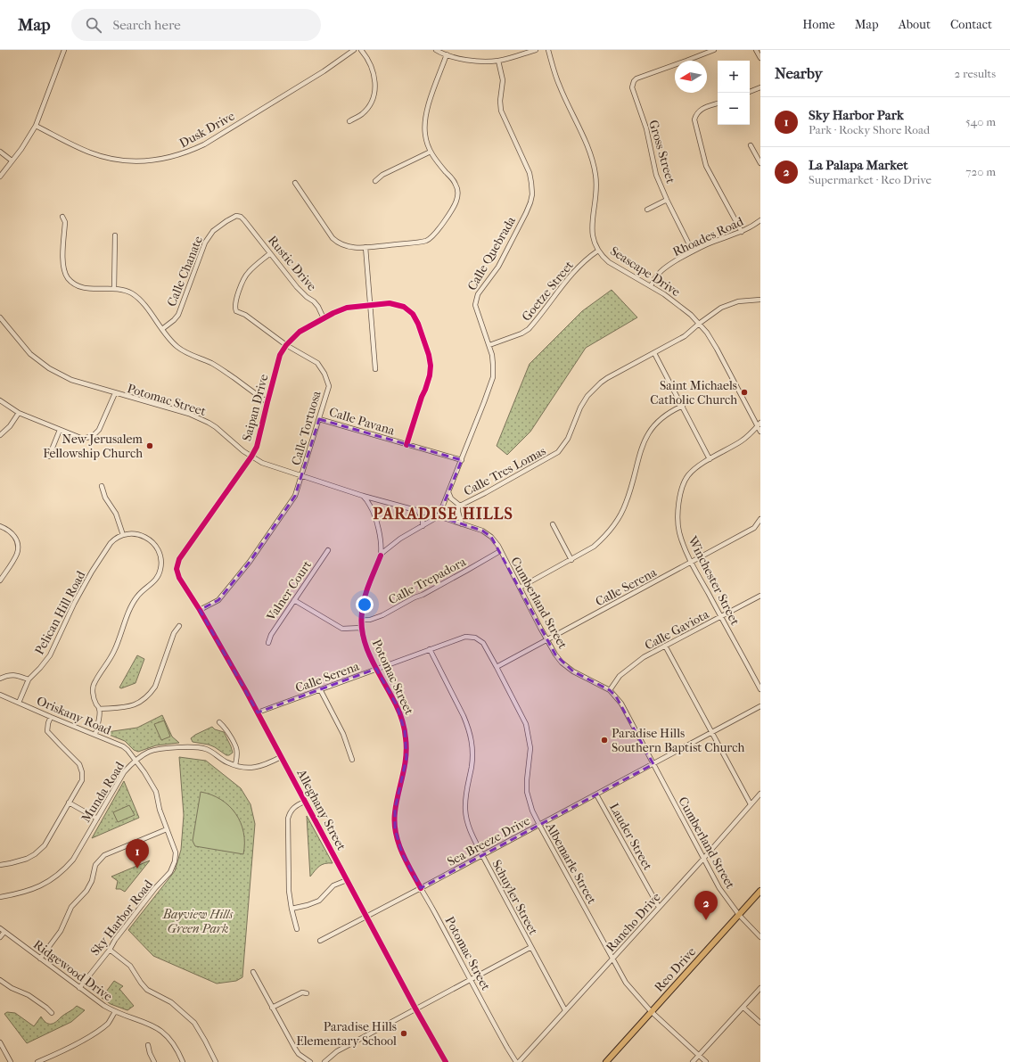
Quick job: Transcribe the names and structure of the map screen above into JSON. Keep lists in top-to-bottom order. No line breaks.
{"streets":{"main road":["Reo Drive"],"street":["Dusk Drive","Gross Street","Rhoades Road","Calle Quebrada","Rustic Drive","Calle Chanate","Seascape Drive","Goetze Street","Potomac Street","Saipan Drive","Calle Pavana","Calle Tortuosa","Calle Tres Lomas","Calle Trepadora","Winchester Street","Calle Serena","Valner Court","Cumberland Street","Pelican Hill Road","Calle Gaviota","Oriskany Road","Munda Road","Alleghany Street","Lauder Street","Sea Breeze Drive","Albemarle Street","Schuyler Street","Sky Harbor Road","Rancho Drive","Ridgewood Drive"]},"crossings":[["Gross Street","Rhoades Road"],["Rhoades Road","Seascape Drive"],["Calle Quebrada","Goetze Street"],["Calle Quebrada","Calle Pavana"],["Calle Quebrada","Calle Tres Lomas"],["Calle Quebrada","Cumberland Street"],["Rustic Drive","Calle Chanate"],["Rustic Drive","Saipan Drive"],["Rustic Drive","Calle Tortuosa"],["Seascape Drive","Goetze Street"],["Seascape Drive","Calle Tres Lomas"],["Seascape Drive","Winchester Street"],["Potomac Street","Saipan Drive"],["Potomac Street","Calle Tortuosa"],["Potomac Street","Calle Tres Lomas"],["Potomac Street","Calle Trepadora"],["Potomac Street","Calle Serena"],["Potomac Street","Cumberland Street"],["Potomac Street","Sea Breeze Drive"],["Potomac Street","Rancho Drive"],["Saipan Drive","Calle Pavana"],["Saipan Drive","Calle Tortuosa"],["Saipan Drive","Alleghany Street"],["Calle Pavana","Calle Tortuosa"],["Calle Tortuosa","Alleghany Street"],["Calle Tres Lomas","Cumberland Street"],["Calle Trepadora","Cumberland Street"],["Winchester Street","Calle Serena"],["Winchester Street","Calle Gaviota"],["Calle Serena","Cumberland Street"],["Calle Serena","Alleghany Street"],["Calle Serena","Albemarle Street"],["Calle Serena","Schuyler Street"],["Cumberland Street","Calle Gaviota"],["Cumberland Street","Sea Breeze Drive"],["Cumberland Street","Rancho Drive"],["Cumberland Street","Reo Drive"],["Pelican Hill Road","Oriskany Road"],["Oriskany Road","Munda Road"],["Oriskany Road","Sky Harbor Road"],["Munda Road","Alleghany Street"],["Munda Road","Sky Harbor Road"],["Alleghany Street","Sea Breeze Drive"],["Lauder Street","Sea Breeze Drive"],["Lauder Street","Rancho Drive"],["Sea Breeze Drive","Albemarle Street"],["Sea Breeze Drive","Schuyler Street"],["Albemarle Street","Rancho Drive"],["Albemarle Street","Reo Drive"],["Schuyler Street","Rancho Drive"],["Sky Harbor Road","Ridgewood Drive"]],"districts":["PARADISE HILLS"],"parks":["Bayview Hills Green Park"],"places":["Saint Michaels Catholic Church","New Jerusalem Fellowship Church","Paradise Hills Southern Baptist Church","Paradise Hills Elementary School"],"north":"left","page":{"header":"Map","search":"Search here","nav":["Home","Map","About","Contact"],"heading":["Nearby","2 results"],"map_buttons":["+","−"],"list":[{"mark":"1","name":"Sky Harbor Park","note":"Park · Rocky Shore Road","value":"540 m"},{"mark":"2","name":"La Palapa Market","note":"Supermarket · Reo Drive","value":"720 m"}],"pins":["1","2"]}}
